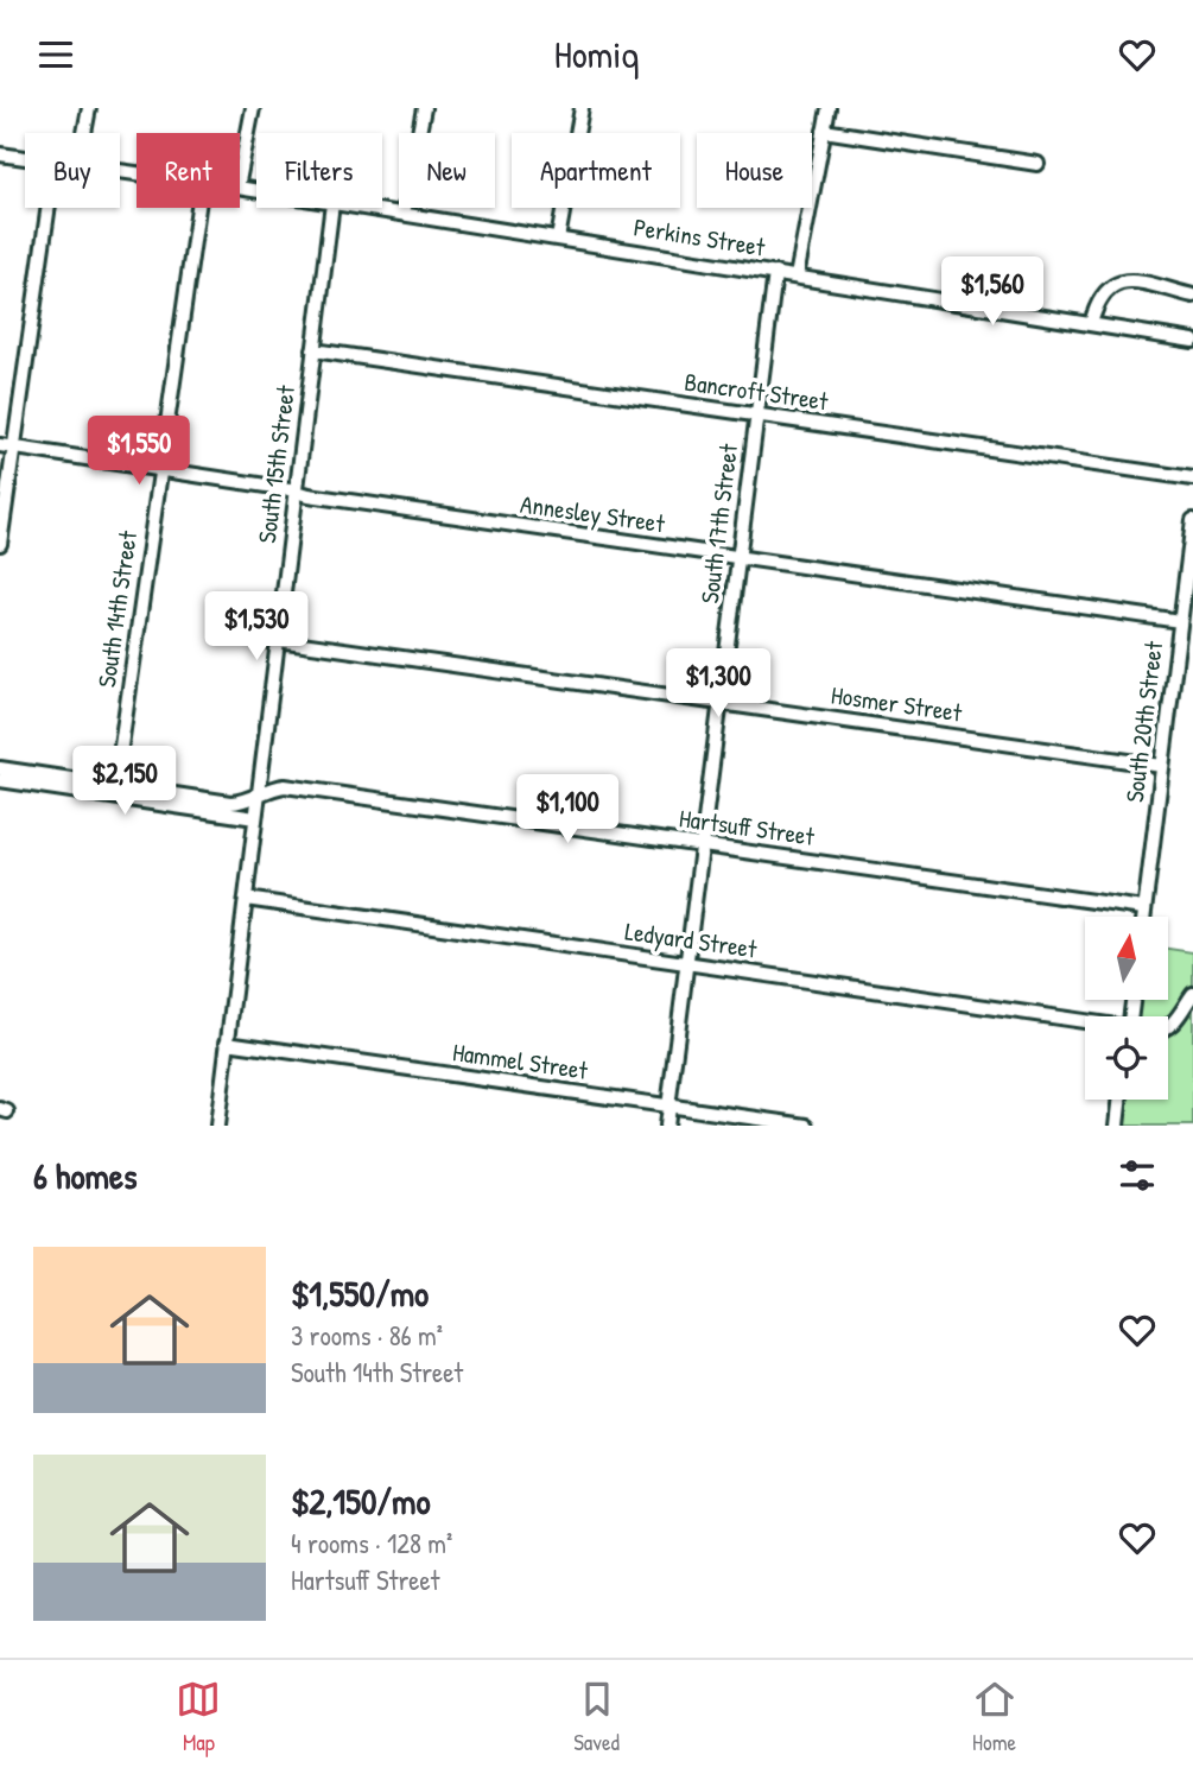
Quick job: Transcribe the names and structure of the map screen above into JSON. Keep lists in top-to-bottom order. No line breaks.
{"streets":{"street":["Perkins Street","Bancroft Street","South 15th Street","Annesley Street","South 17th Street","South 14th Street","Hosmer Street","South 20th Street","Hartsuff Street","Ledyard Street","Hammel Street"]},"crossings":[["Perkins Street","South 17th Street"],["Bancroft Street","South 15th Street"],["Bancroft Street","South 17th Street"],["South 15th Street","Annesley Street"],["South 15th Street","Hosmer Street"],["South 15th Street","Hartsuff Street"],["South 15th Street","Ledyard Street"],["South 15th Street","Hammel Street"],["Annesley Street","South 17th Street"],["Annesley Street","South 14th Street"],["Annesley Street","South 20th Street"],["South 17th Street","Hosmer Street"],["South 17th Street","Hartsuff Street"],["South 17th Street","Ledyard Street"],["South 17th Street","Hammel Street"],["South 14th Street","Hartsuff Street"],["Hosmer Street","South 20th Street"],["South 20th Street","Hartsuff Street"]],"north":"top","page":{"header":"Homiq","chip":["Buy","Rent","Filters","New","Apartment","House"],"price":["$1,560","$1,550","$1,530","$1,300","$2,150","$1,100"],"heading":"6 homes","list":[{"name":"$1,550/mo","note":"3 rooms · 86 m² · South 14th Street"},{"name":"$2,150/mo","note":"4 rooms · 128 m² · Hartsuff Street"}],"tabs":["Map","Saved","Home"]}}
